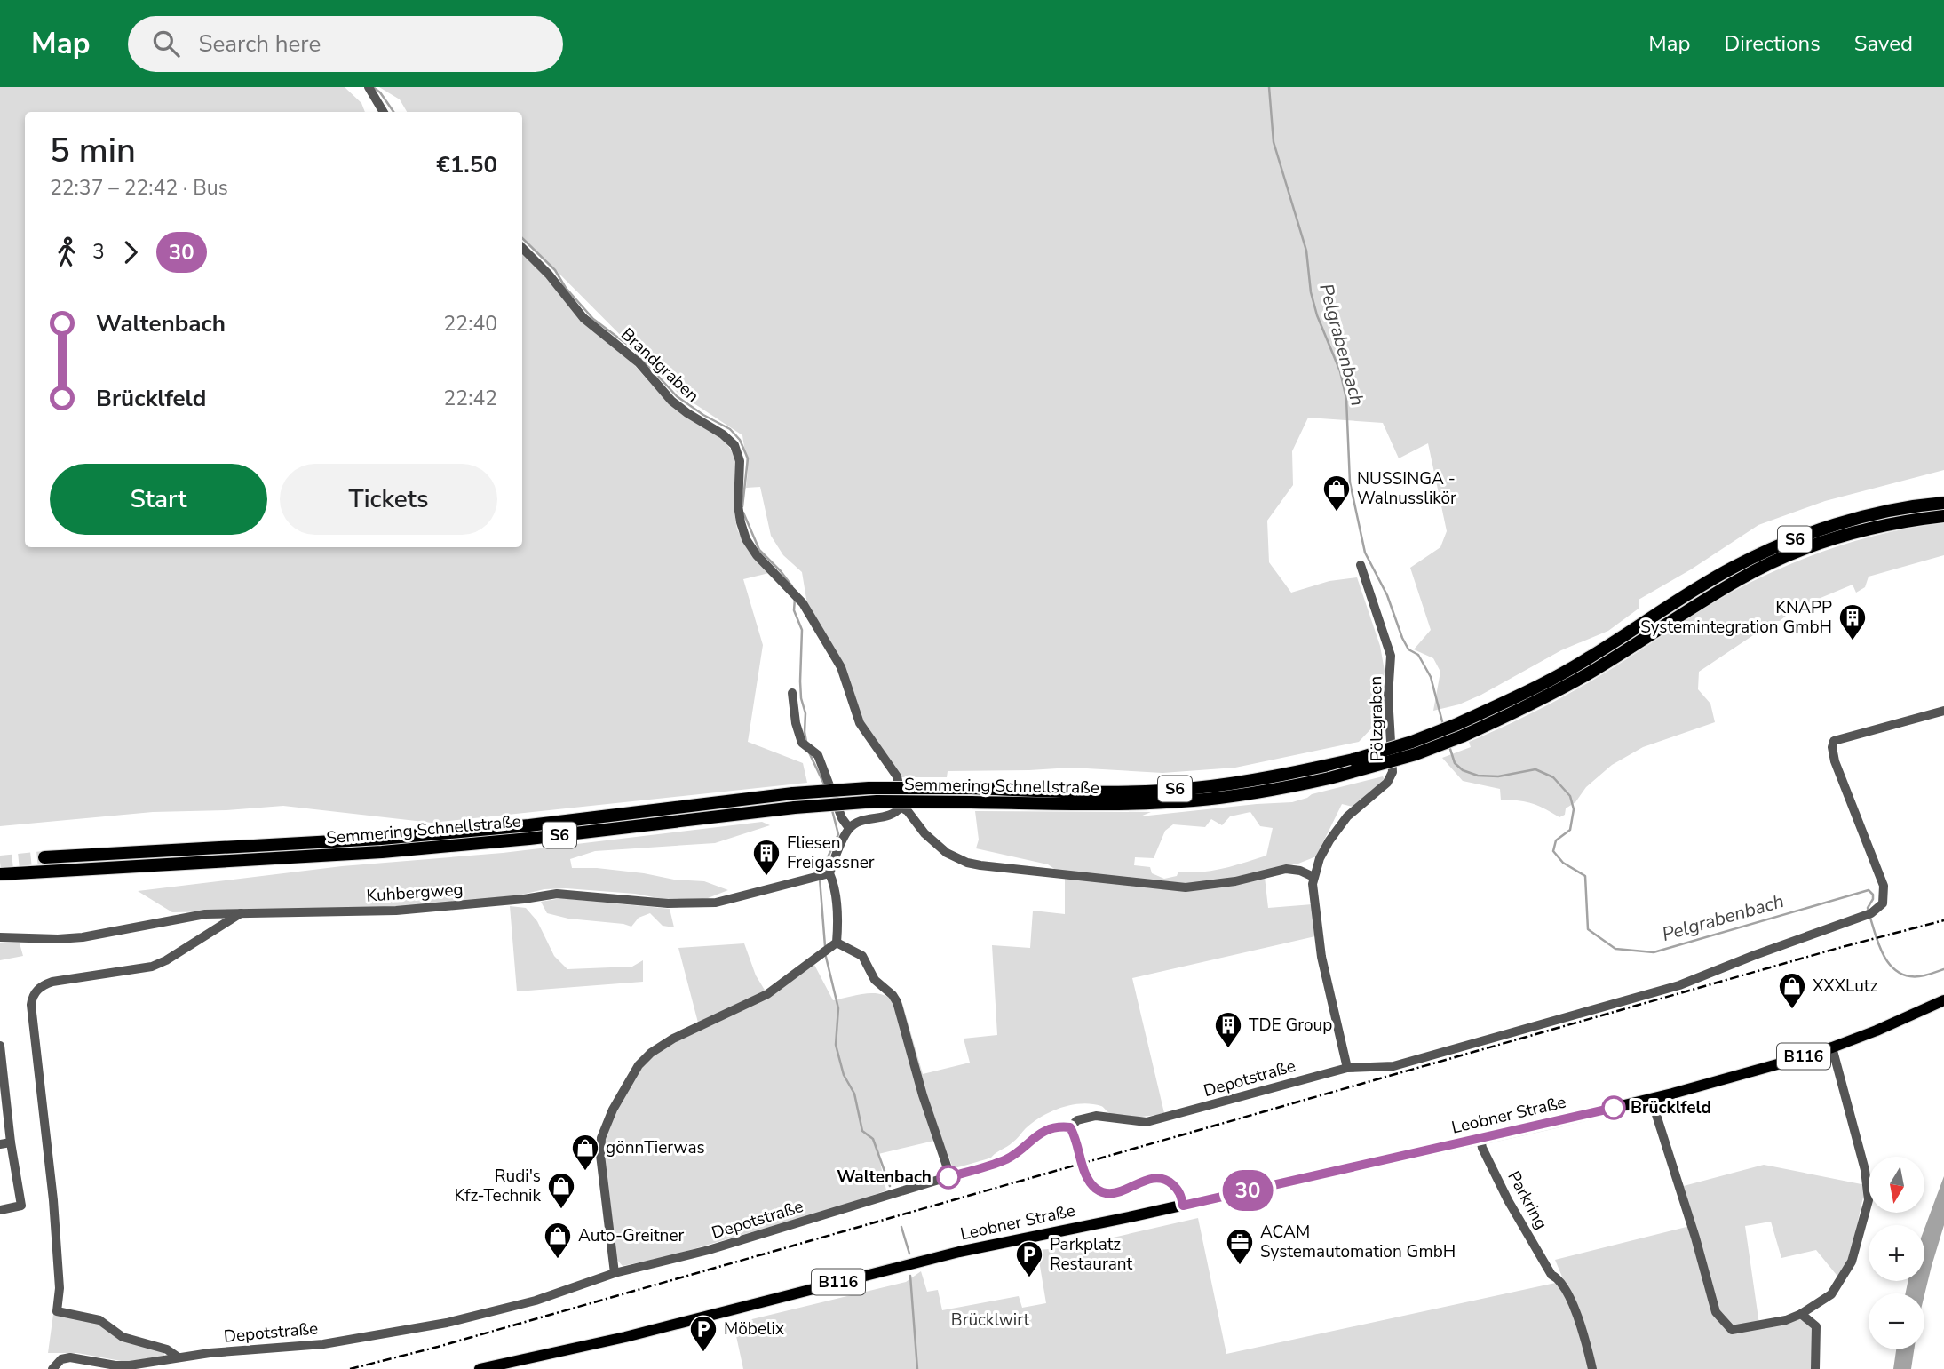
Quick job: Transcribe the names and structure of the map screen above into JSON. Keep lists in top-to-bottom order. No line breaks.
{"streets":{"highway":["S6","Semmering Schnellstraße"],"main road":["B116","Leobner Straße"],"street":["Brandgraben","Pölzgraben","Kuhbergweg","Depotstraße","Parkring"]},"crossings":[["Pölzgraben","Depotstraße"],["Leobner Straße","Parkring"]],"water":["Pelgrabenbach"],"parks":["Brücklwirt"],"places":{"shop":["NUSSINGA - Walnusslikör","XXXLutz","gönnTierwas","Rudi's Kfz-Technik","Auto-Greitner"],"building":["KNAPP Systemintegration GmbH","Fliesen Freigassner","TDE Group"],"other":["Brücklfeld","Waltenbach"],"office":["ACAM Systemautomation GmbH"],"parking":["Parkplatz Restaurant","Möbelix"]},"lines":["bus line 30"],"north":"bottom","page":{"header":"Map","search":"Search here","nav":["Map","Directions","Saved"],"on_map":"30","heading":["5 min","22:37 – 22:42 · Bus","€1.50"],"legs":["3","30"],"list":[{"name":"Waltenbach","value":"22:40"},{"name":"Brücklfeld","value":"22:42"}],"buttons":["Start","Tickets"],"map_buttons":["+","−"]}}
